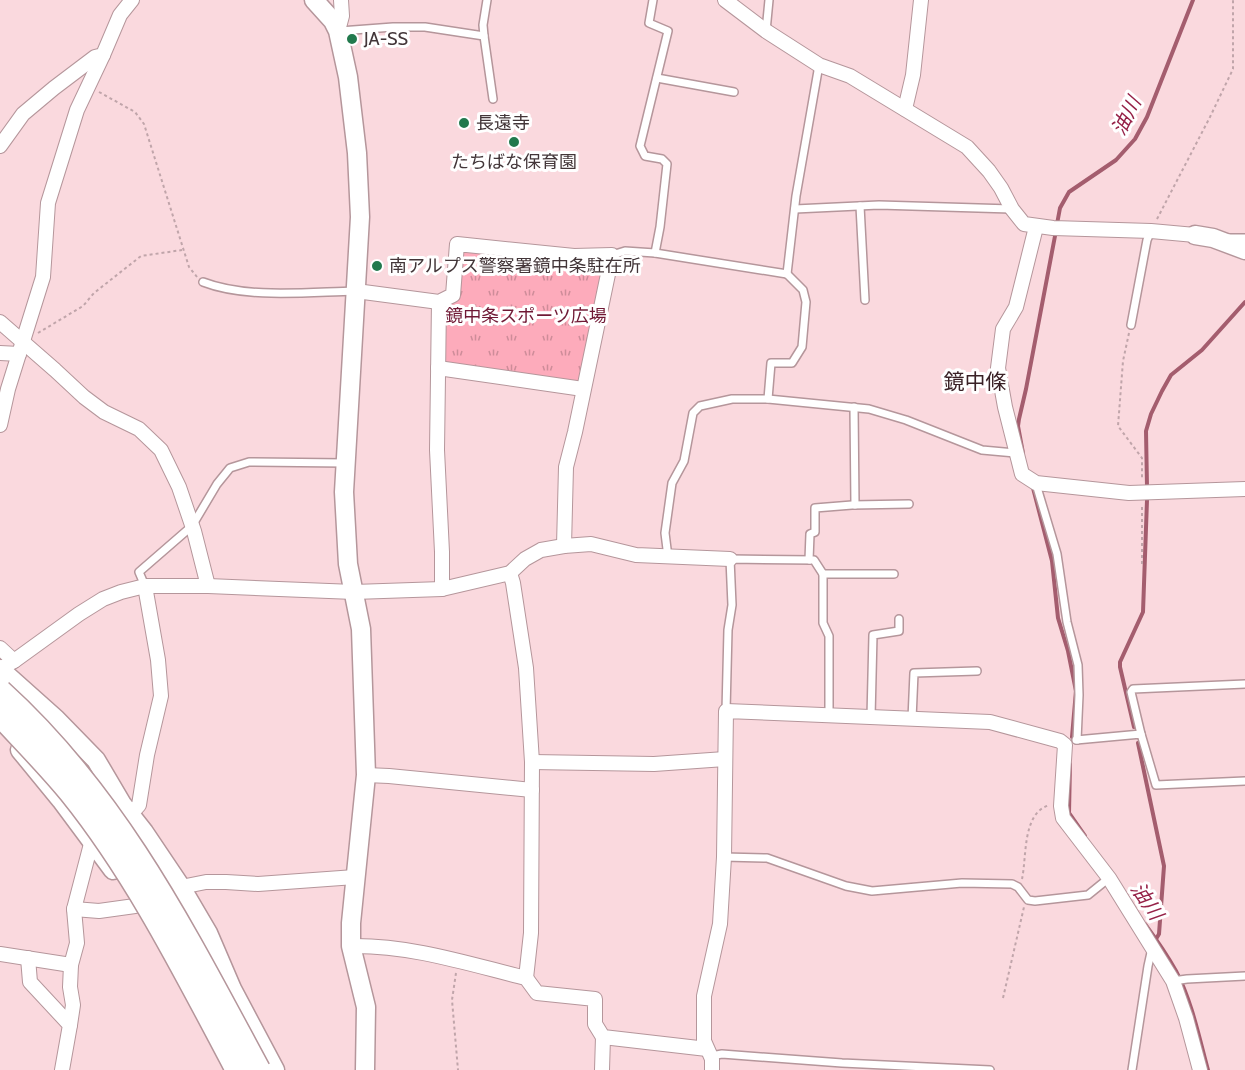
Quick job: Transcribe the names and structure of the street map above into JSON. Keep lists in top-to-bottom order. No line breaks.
{"districts":["鏡中條"],"water":["油川"],"parks":["鏡中条スポーツ広場"],"places":["JA-SS","長遠寺","たちばな保育園","南アルプス警察署鏡中条駐在所"]}
